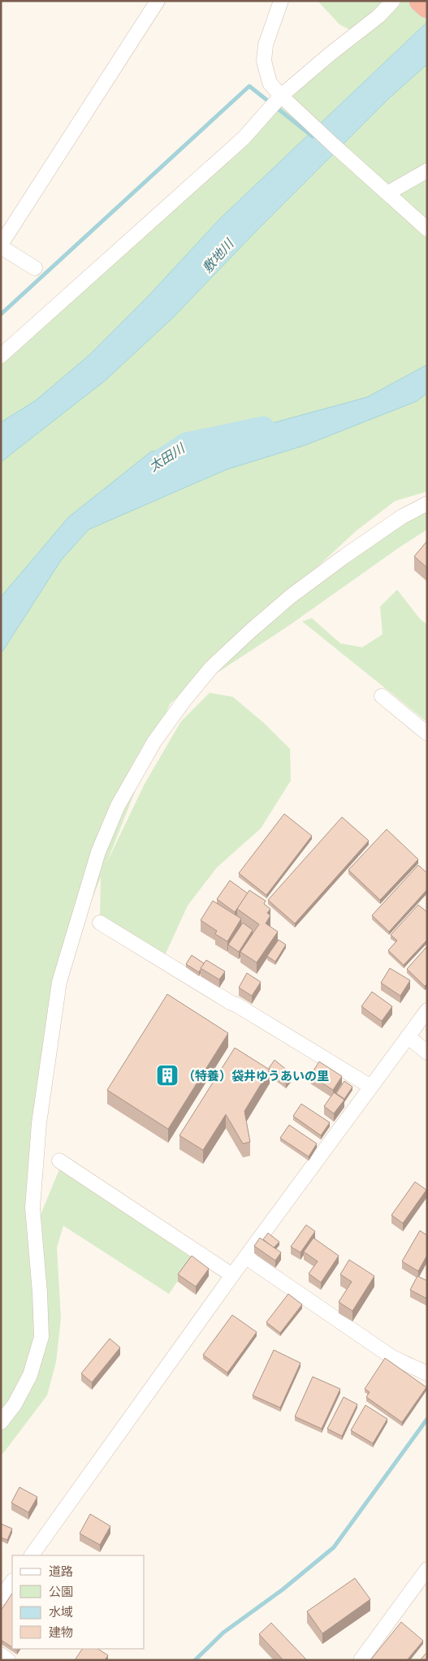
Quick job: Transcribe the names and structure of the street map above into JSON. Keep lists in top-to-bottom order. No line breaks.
{"water":["敷地川","太田川"],"places":{"building":["（特養）袋井ゆうあいの里"]},"legend":["道路","公園","水域","建物"]}
